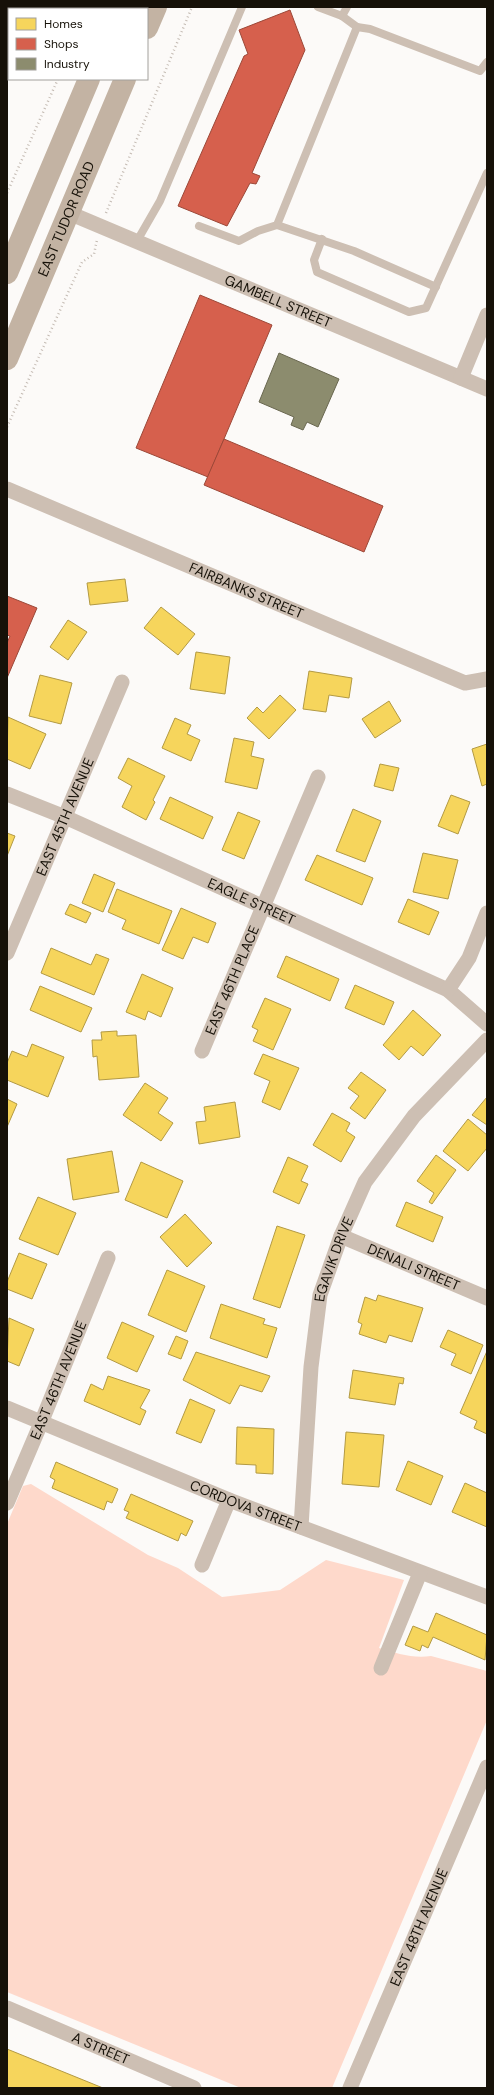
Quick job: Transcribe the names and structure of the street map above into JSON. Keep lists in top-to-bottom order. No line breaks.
{"streets":{"main road":["EAST TUDOR ROAD"],"street":["GAMBELL STREET","FAIRBANKS STREET","EAST 45TH AVENUE","EAGLE STREET","EAST 46TH PLACE","EGAVIK DRIVE","DENALI STREET","EAST 46TH AVENUE","CORDOVA STREET","EAST 48TH AVENUE","A STREET"]},"crossings":[["EAST TUDOR ROAD","GAMBELL STREET"],["EAST 45TH AVENUE","EAGLE STREET"],["EAGLE STREET","EAST 46TH PLACE"],["EGAVIK DRIVE","DENALI STREET"],["EGAVIK DRIVE","CORDOVA STREET"],["EAST 46TH AVENUE","CORDOVA STREET"]],"legend":["Homes","Shops","Industry"]}
